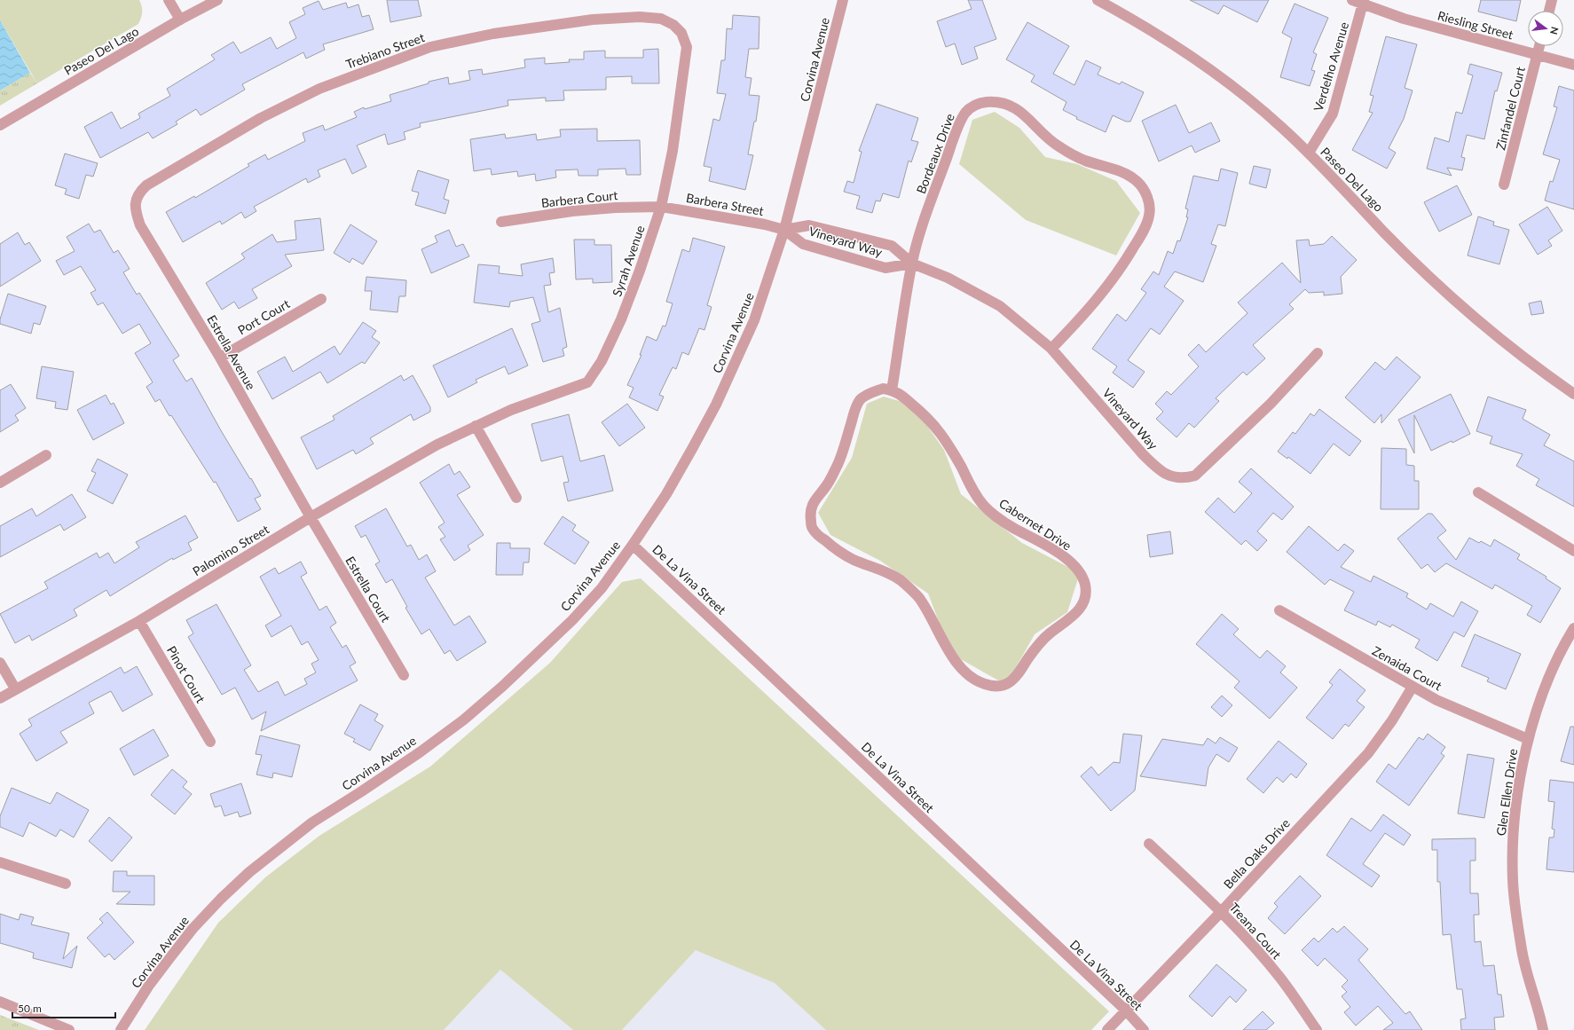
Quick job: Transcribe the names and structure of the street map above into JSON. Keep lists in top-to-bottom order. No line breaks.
{"streets":{"street":["Riesling Street","Paseo Del Lago","Trebiano Street","Corvina Avenue","Verdelho Avenue","Zinfandel Court","Bordeaux Drive","Barbera Court","Barbera Street","Vineyard Way","Syrah Avenue","Port Court","Estrella Avenue","Cabernet Drive","Palomino Street","De La Vina Street","Estrella Court","Zenaida Court","Pinot Court","Glen Ellen Drive","Bella Oaks Drive","Treana Court"]},"crossings":[["Riesling Street","Verdelho Avenue"],["Riesling Street","Zinfandel Court"],["Paseo Del Lago","Verdelho Avenue"],["Trebiano Street","Syrah Avenue"],["Trebiano Street","Estrella Avenue"],["Corvina Avenue","Barbera Street"],["Corvina Avenue","Vineyard Way"],["Corvina Avenue","De La Vina Street"],["Bordeaux Drive","Vineyard Way"],["Bordeaux Drive","Cabernet Drive"],["Barbera Court","Barbera Street"],["Barbera Court","Syrah Avenue"],["Barbera Street","Vineyard Way"],["Barbera Street","Syrah Avenue"],["Syrah Avenue","Palomino Street"],["Port Court","Estrella Avenue"],["Estrella Avenue","Palomino Street"],["Estrella Avenue","Estrella Court"],["Palomino Street","Estrella Court"],["Palomino Street","Pinot Court"],["De La Vina Street","Bella Oaks Drive"],["Zenaida Court","Glen Ellen Drive"],["Zenaida Court","Bella Oaks Drive"],["Bella Oaks Drive","Treana Court"]],"scale_bar":"50 m","north":"right"}
